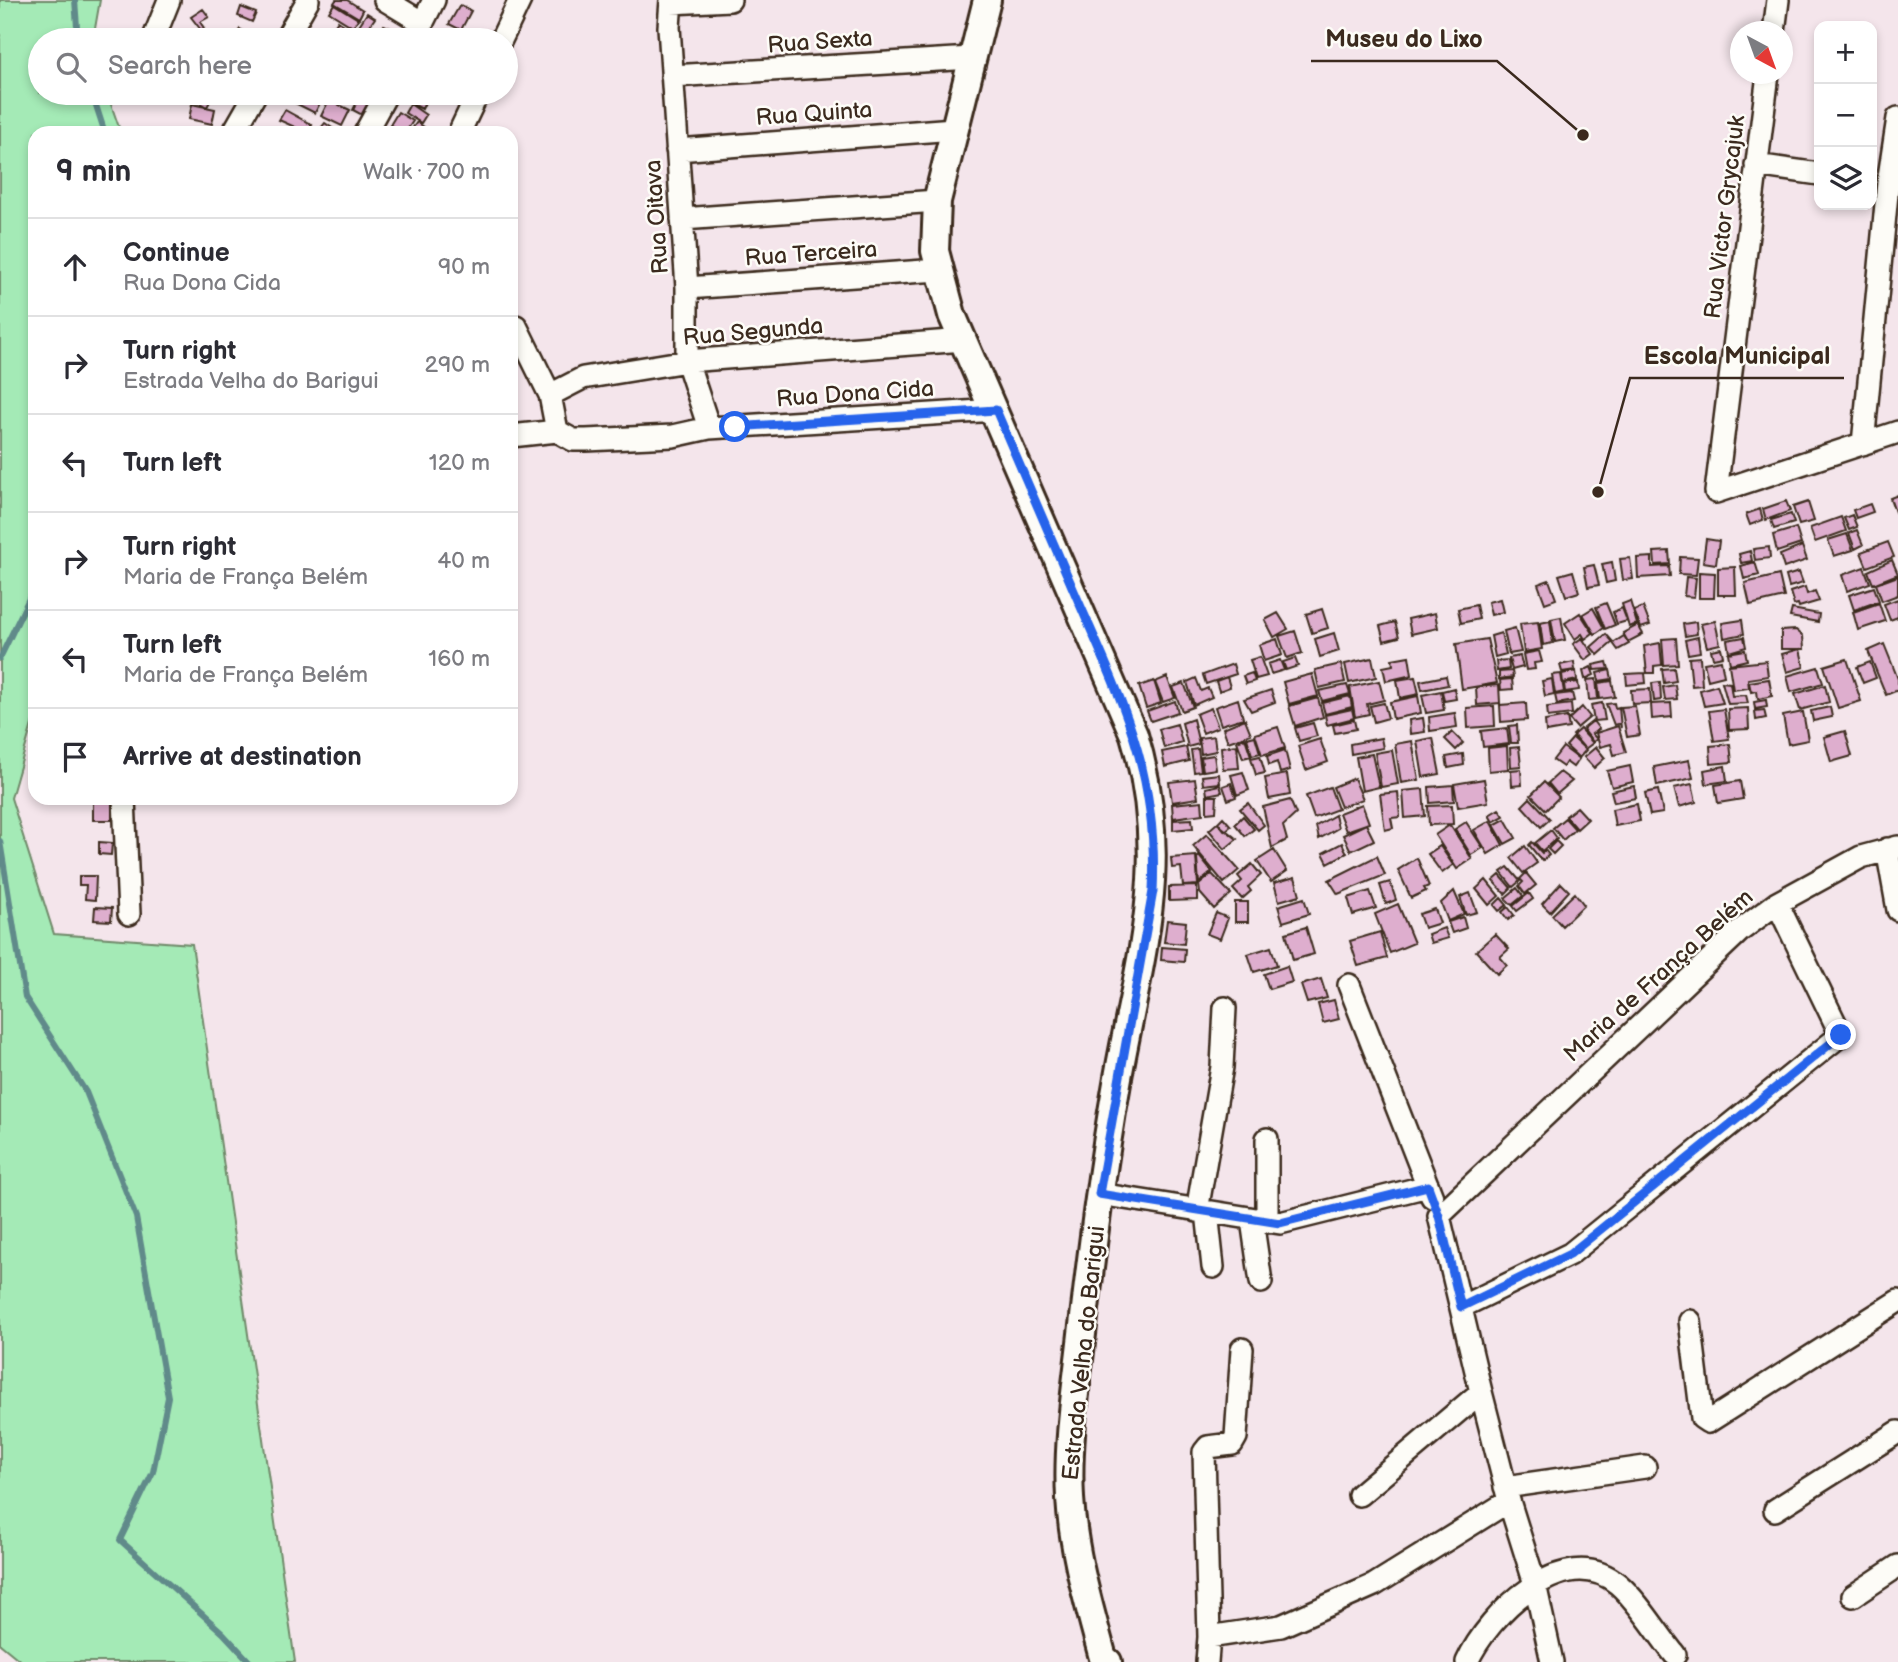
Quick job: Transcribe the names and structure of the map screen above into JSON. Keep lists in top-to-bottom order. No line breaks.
{"streets":{"street":["Rua Sexta","Rua Quinta","Rua Oitava","Rua Victor Grycajuk","Rua Terceira","Rua Segunda","Rua Dona Cida","Maria de França Belém","Estrada Velha do Barigui"]},"crossings":[["Rua Sexta","Rua Oitava"],["Rua Sexta","Estrada Velha do Barigui"],["Rua Quinta","Rua Oitava"],["Rua Quinta","Estrada Velha do Barigui"],["Rua Oitava","Rua Terceira"],["Rua Oitava","Rua Segunda"],["Rua Oitava","Rua Dona Cida"],["Rua Terceira","Estrada Velha do Barigui"],["Rua Segunda","Estrada Velha do Barigui"],["Rua Dona Cida","Estrada Velha do Barigui"]],"places":["Museu do Lixo","Escola Municipal"],"north":"bottom right","page":{"map_buttons":["+","−"],"search":"Search here","heading":["9 min","Walk · 700 m"],"list":[["Continue","Rua Dona Cida","90 m"],["Turn right","Estrada Velha do Barigui","290 m"],["Turn left","120 m"],["Turn right","Maria de França Belém","40 m"],["Turn left","Maria de França Belém","160 m"],"Arrive at destination"]}}
